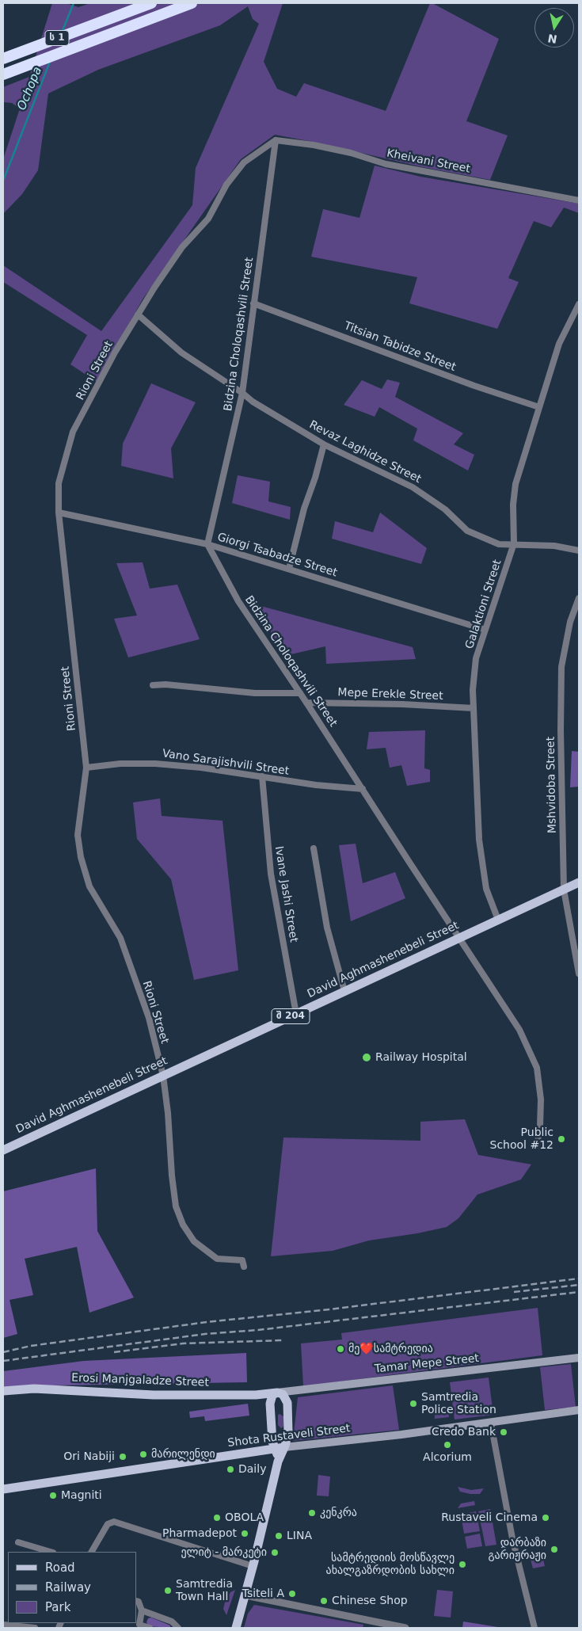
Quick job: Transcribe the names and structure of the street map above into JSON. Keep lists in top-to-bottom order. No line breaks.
{"streets":{"highway":["ს 1"],"main road":["David Aghmashenebeli Street","შ 204","Tamar Mepe Street","Erosi Manjgaladze Street","Shota Rustaveli Street"],"street":["Kheivani Street","Bidzina Choloqashvili Street","Titsian Tabidze Street","Rioni Street","Revaz Laghidze Street","Giorgi Tsabadze Street","Galaktioni Street","Mepe Erekle Street","Vano Sarajishvili Street","Mshvidoba Street","Ivane Jashi Street"]},"crossings":[["Kheivani Street","Bidzina Choloqashvili Street"],["Kheivani Street","Rioni Street"],["Bidzina Choloqashvili Street","Titsian Tabidze Street"],["Bidzina Choloqashvili Street","Rioni Street"],["Bidzina Choloqashvili Street","Revaz Laghidze Street"],["Bidzina Choloqashvili Street","Giorgi Tsabadze Street"],["Bidzina Choloqashvili Street","Mepe Erekle Street"],["Bidzina Choloqashvili Street","Vano Sarajishvili Street"],["Bidzina Choloqashvili Street","David Aghmashenebeli Street"],["Titsian Tabidze Street","Galaktioni Street"],["Rioni Street","Revaz Laghidze Street"],["Rioni Street","Giorgi Tsabadze Street"],["Rioni Street","Vano Sarajishvili Street"],["Rioni Street","David Aghmashenebeli Street"],["Revaz Laghidze Street","Galaktioni Street"],["Giorgi Tsabadze Street","Galaktioni Street"],["Galaktioni Street","Mepe Erekle Street"],["Galaktioni Street","David Aghmashenebeli Street"],["Vano Sarajishvili Street","Ivane Jashi Street"],["Mshvidoba Street","David Aghmashenebeli Street"],["Ivane Jashi Street","David Aghmashenebeli Street"],["Tamar Mepe Street","Erosi Manjgaladze Street"]],"water":["Ochopa"],"places":["Railway Hospital","Public School #12","მე❤️სამტრედია","Samtredia Police Station","Credo Bank","Alcorium","მარილენდი","Ori Nabiji","Daily","Magniti","კენკრა","OBOLA","Rustaveli Cinema","Pharmadepot","LINA","დარბაზი გარიჟრაჟი","ელიტ - მარკეტი","სამტრედიის მოსწავლე ახალგაზრდობის სახლი","Samtredia Town Hall","Tsiteli A","Chinese Shop"],"legend":["Road","Railway","Park"],"north":"bottom"}
